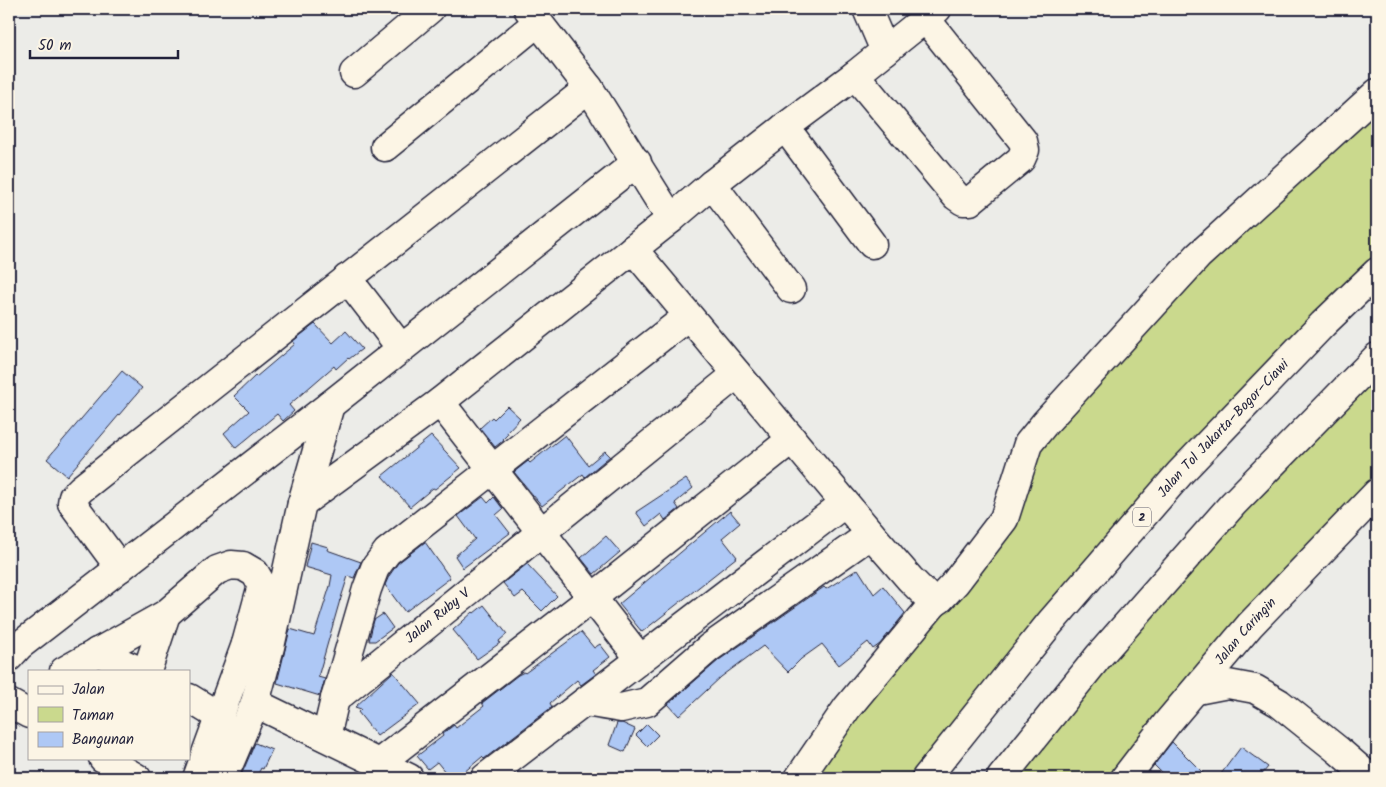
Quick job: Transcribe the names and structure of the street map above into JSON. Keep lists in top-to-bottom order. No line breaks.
{"streets":{"main road":["Jalan Tol Jakarta–Bogor–Ciawi","2","Jalan Ruby V","Jalan Caringin"]},"legend":["Jalan","Taman","Bangunan"],"scale_bar":"50 m"}
